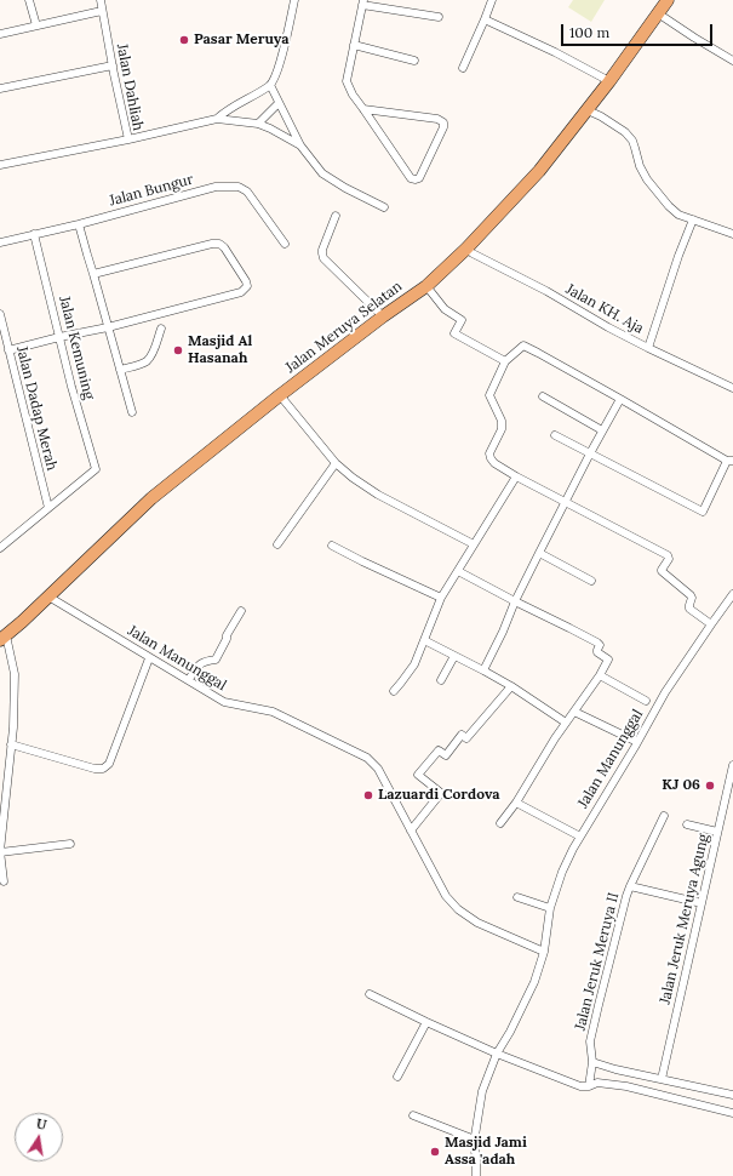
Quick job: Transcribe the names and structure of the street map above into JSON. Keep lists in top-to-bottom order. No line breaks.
{"streets":{"main road":["Jalan Meruya Selatan"],"street":["Jalan Dahliah","Jalan Bungur","Jalan KH. Aja","Jalan Kemuning","Jalan Dadap Merah","Jalan Manunggal","Jalan Jeruk Meruya Agung","Jalan Jeruk Meruya II"]},"crossings":[["Jalan Bungur","Jalan Kemuning"],["Jalan KH. Aja","Jalan Meruya Selatan"],["Jalan Meruya Selatan","Jalan Manunggal"],["Jalan Kemuning","Jalan Dadap Merah"],["Jalan Jeruk Meruya Agung","Jalan Jeruk Meruya II"]],"places":["Pasar Meruya","Masjid Al Hasanah","KJ 06","Lazuardi Cordova","Masjid Jami Assa 'adah"],"scale_bar":"100 m","north":"top"}
